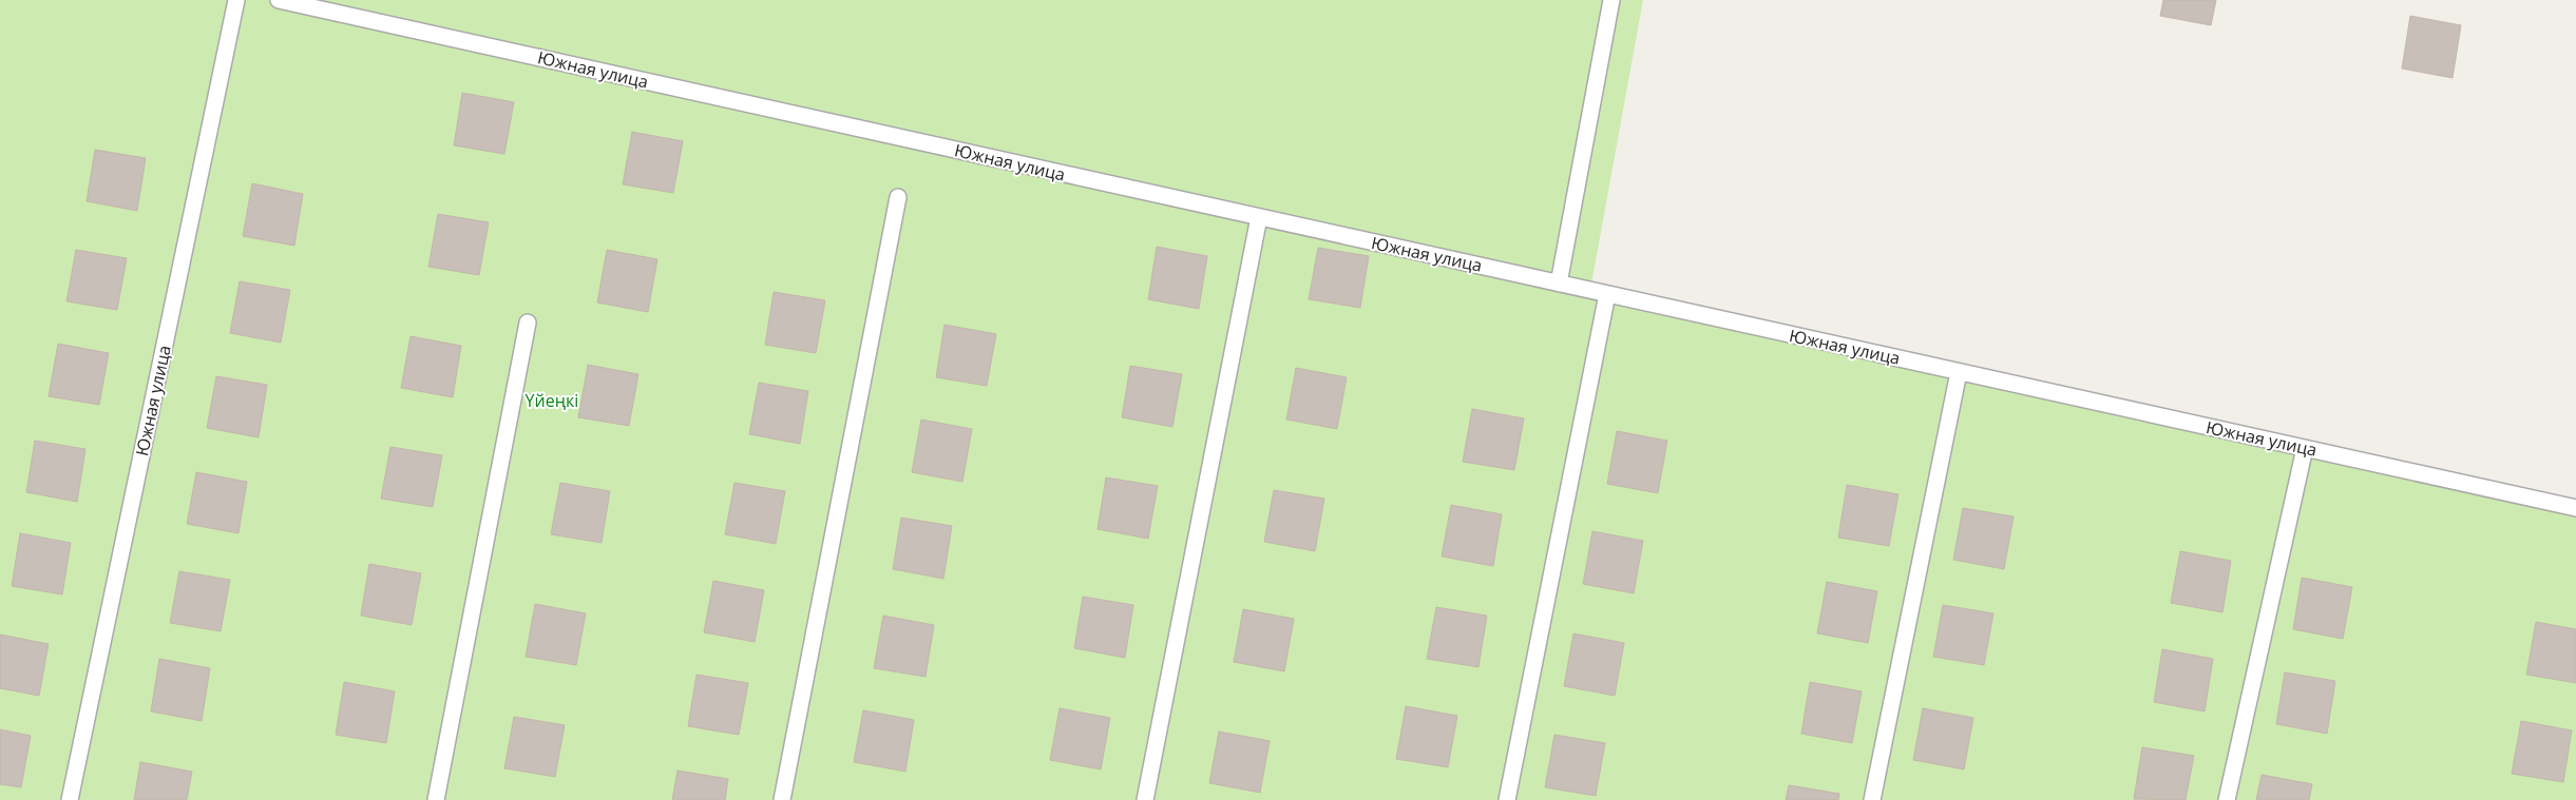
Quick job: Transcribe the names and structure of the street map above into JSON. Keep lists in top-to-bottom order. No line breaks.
{"streets":{"lane":["Южная улица"]},"parks":["Үйеңкі"]}
